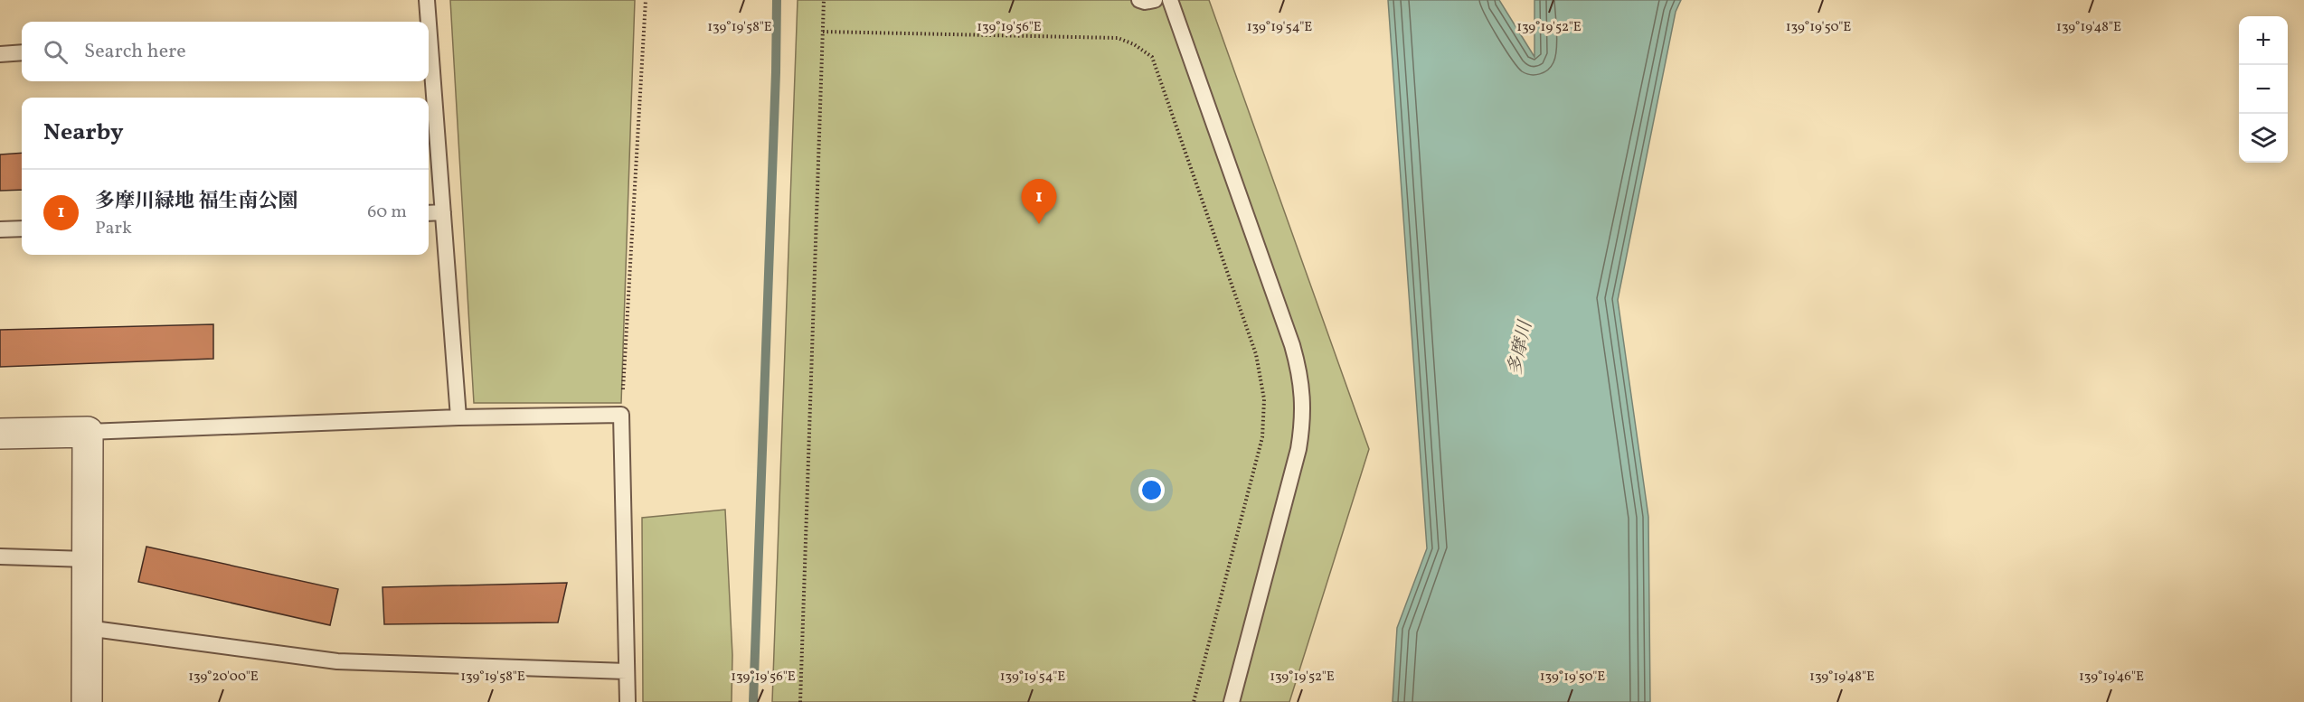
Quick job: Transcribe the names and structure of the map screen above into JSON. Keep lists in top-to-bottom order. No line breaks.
{"water":["多摩川"],"page":{"map_buttons":["+","−"],"search":"Search here","heading":"Nearby","list":[{"mark":"1","name":"多摩川緑地 福生南公園","note":"Park","value":"60 m"}],"pins":"1"},"coordinates":["139°19'58\"E","139°19'56\"E","139°19'54\"E","139°19'52\"E","139°19'50\"E","139°19'48\"E","139°20'00\"E","139°19'46\"E"]}
